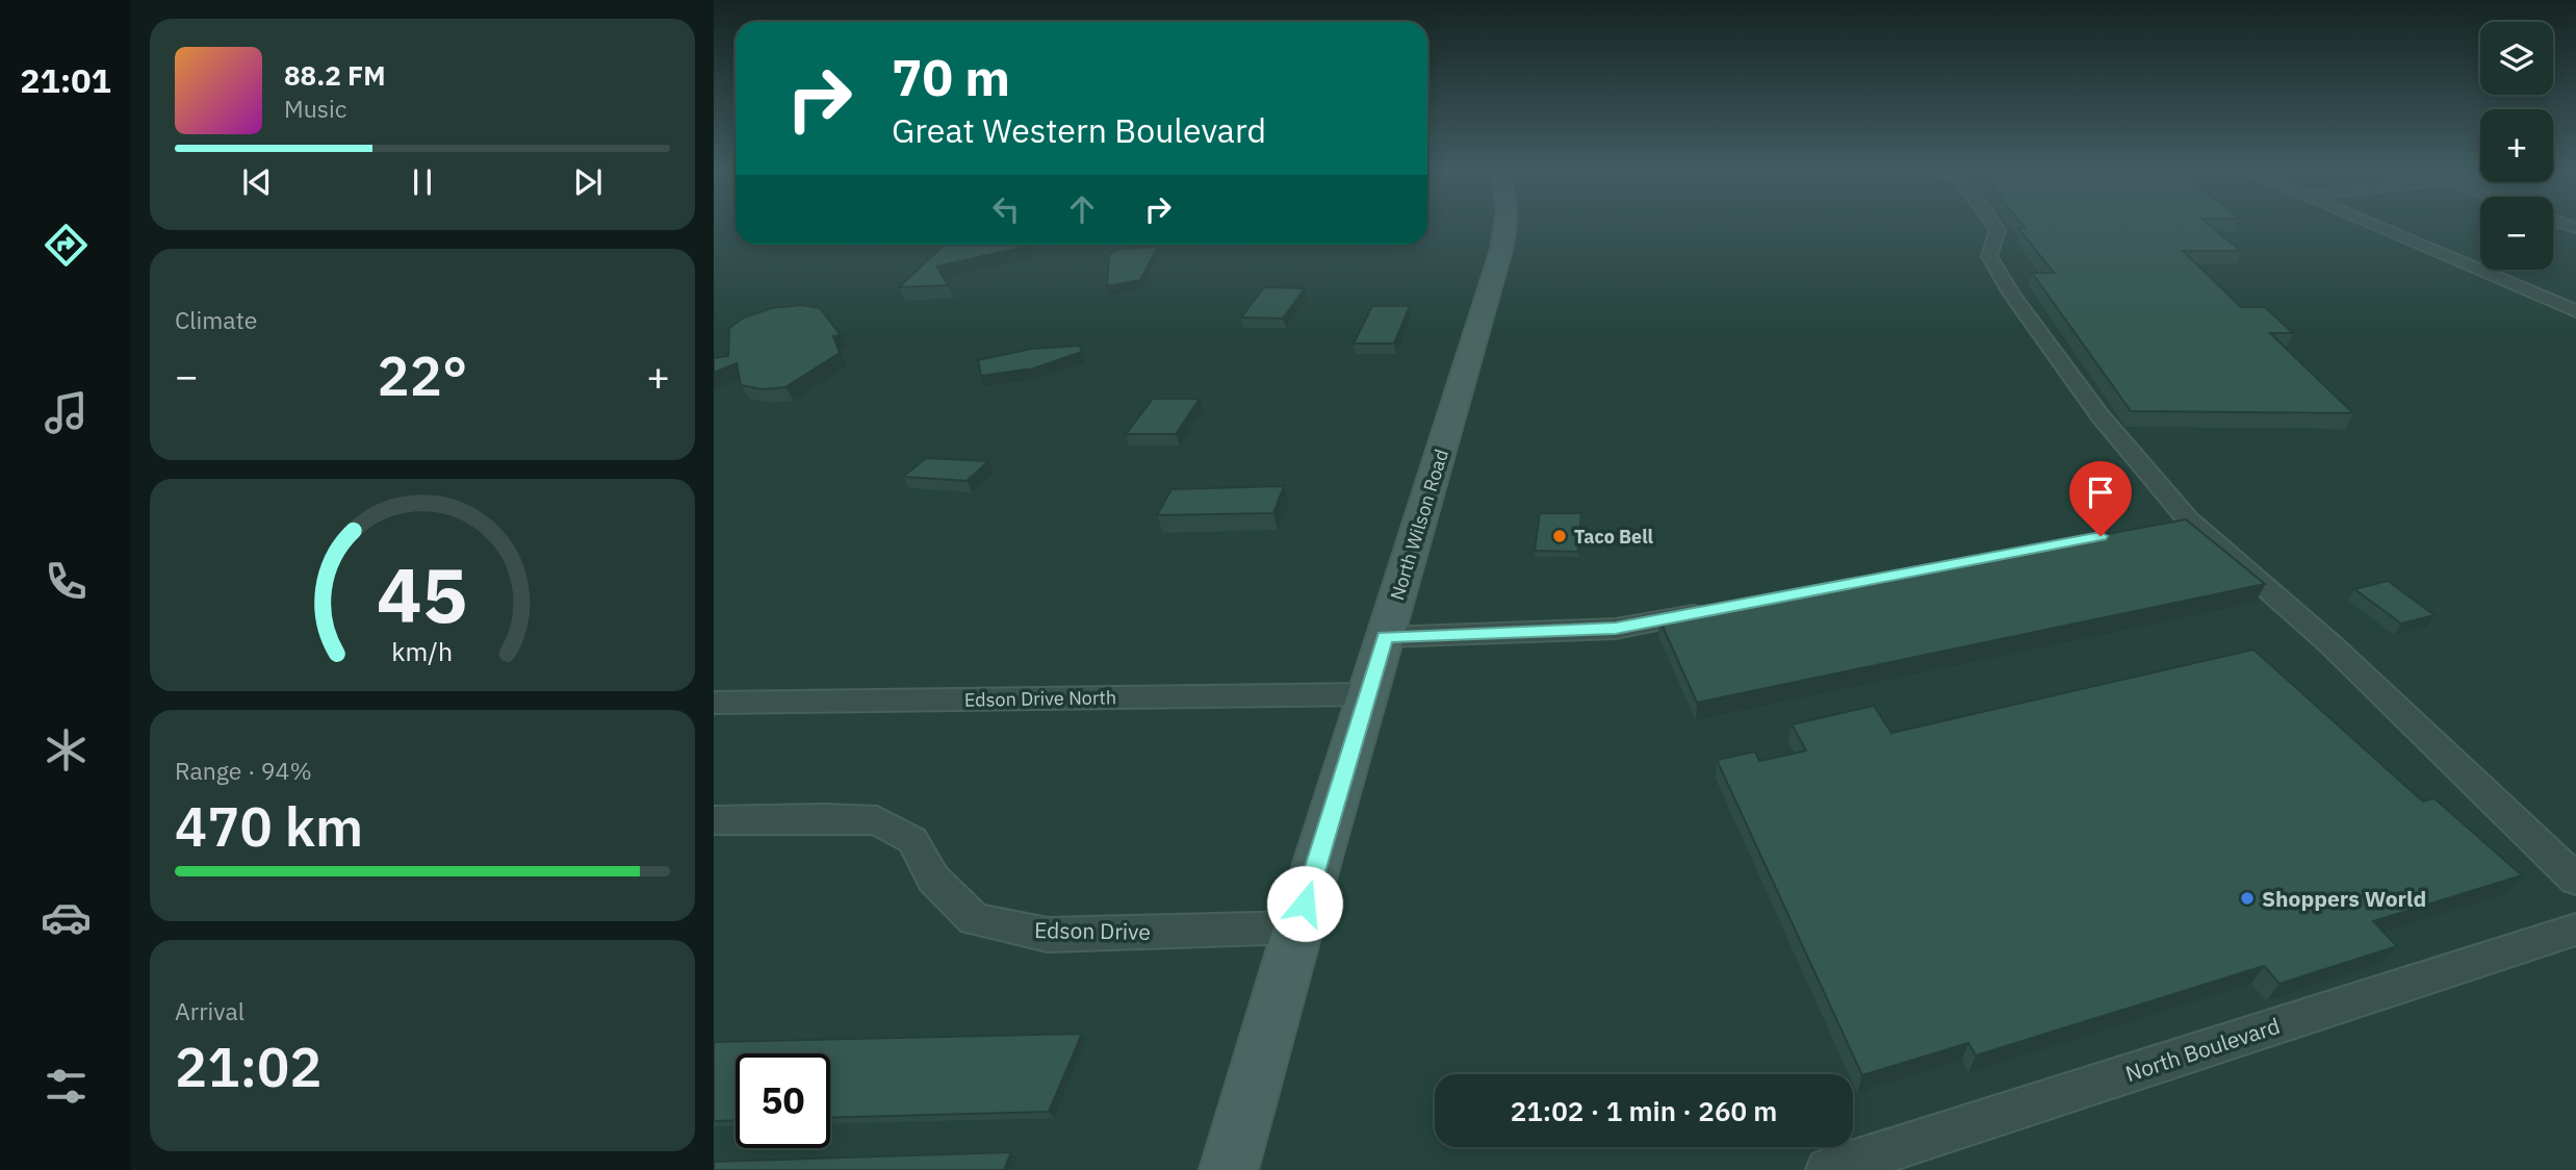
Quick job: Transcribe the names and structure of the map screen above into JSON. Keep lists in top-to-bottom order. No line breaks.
{"streets":{"main road":["North Wilson Road"],"street":["Edson Drive North","Edson Drive","North Boulevard"]},"crossings":[["North Wilson Road","Edson Drive North"],["North Wilson Road","Edson Drive"]],"places":["Taco Bell","Shoppers World"],"page":{"tabs":"21:01","map_buttons":["+","−"],"turn":["70 m","Great Western Boulevard"],"song":["88.2 FM","Music"],"tile":["Climate",["Range · 94%","470 km"],["Arrival","21:02"]],"heat":["−","22°","+"],"limit":"50","trip":"21:02 · 1 min · 260 m","gauge":["45","km/h"]}}
